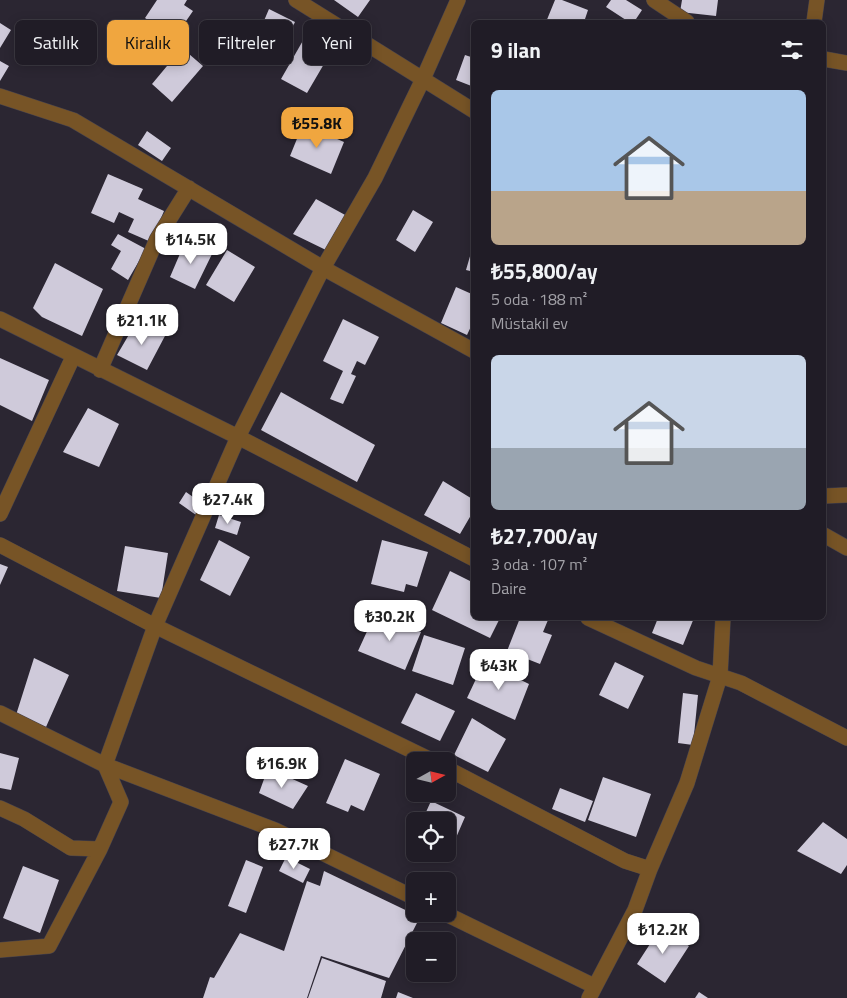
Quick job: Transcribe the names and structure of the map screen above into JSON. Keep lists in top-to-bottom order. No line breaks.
{"north":"right","page":{"chip":["Satılık","Kiralık","Filtreler","Yeni"],"heading":"9 ilan","list":[{"name":"₺55,800/ay","note":"5 oda · 188 m² · Müstakil ev"},{"name":"₺27,700/ay","note":"3 oda · 107 m² · Daire"}],"price":["₺55.8K","₺14.5K","₺21.1K","₺27.4K","₺30.2K","₺43K","₺16.9K","₺27.7K","₺12.2K"],"map_buttons":["+","−"]}}
